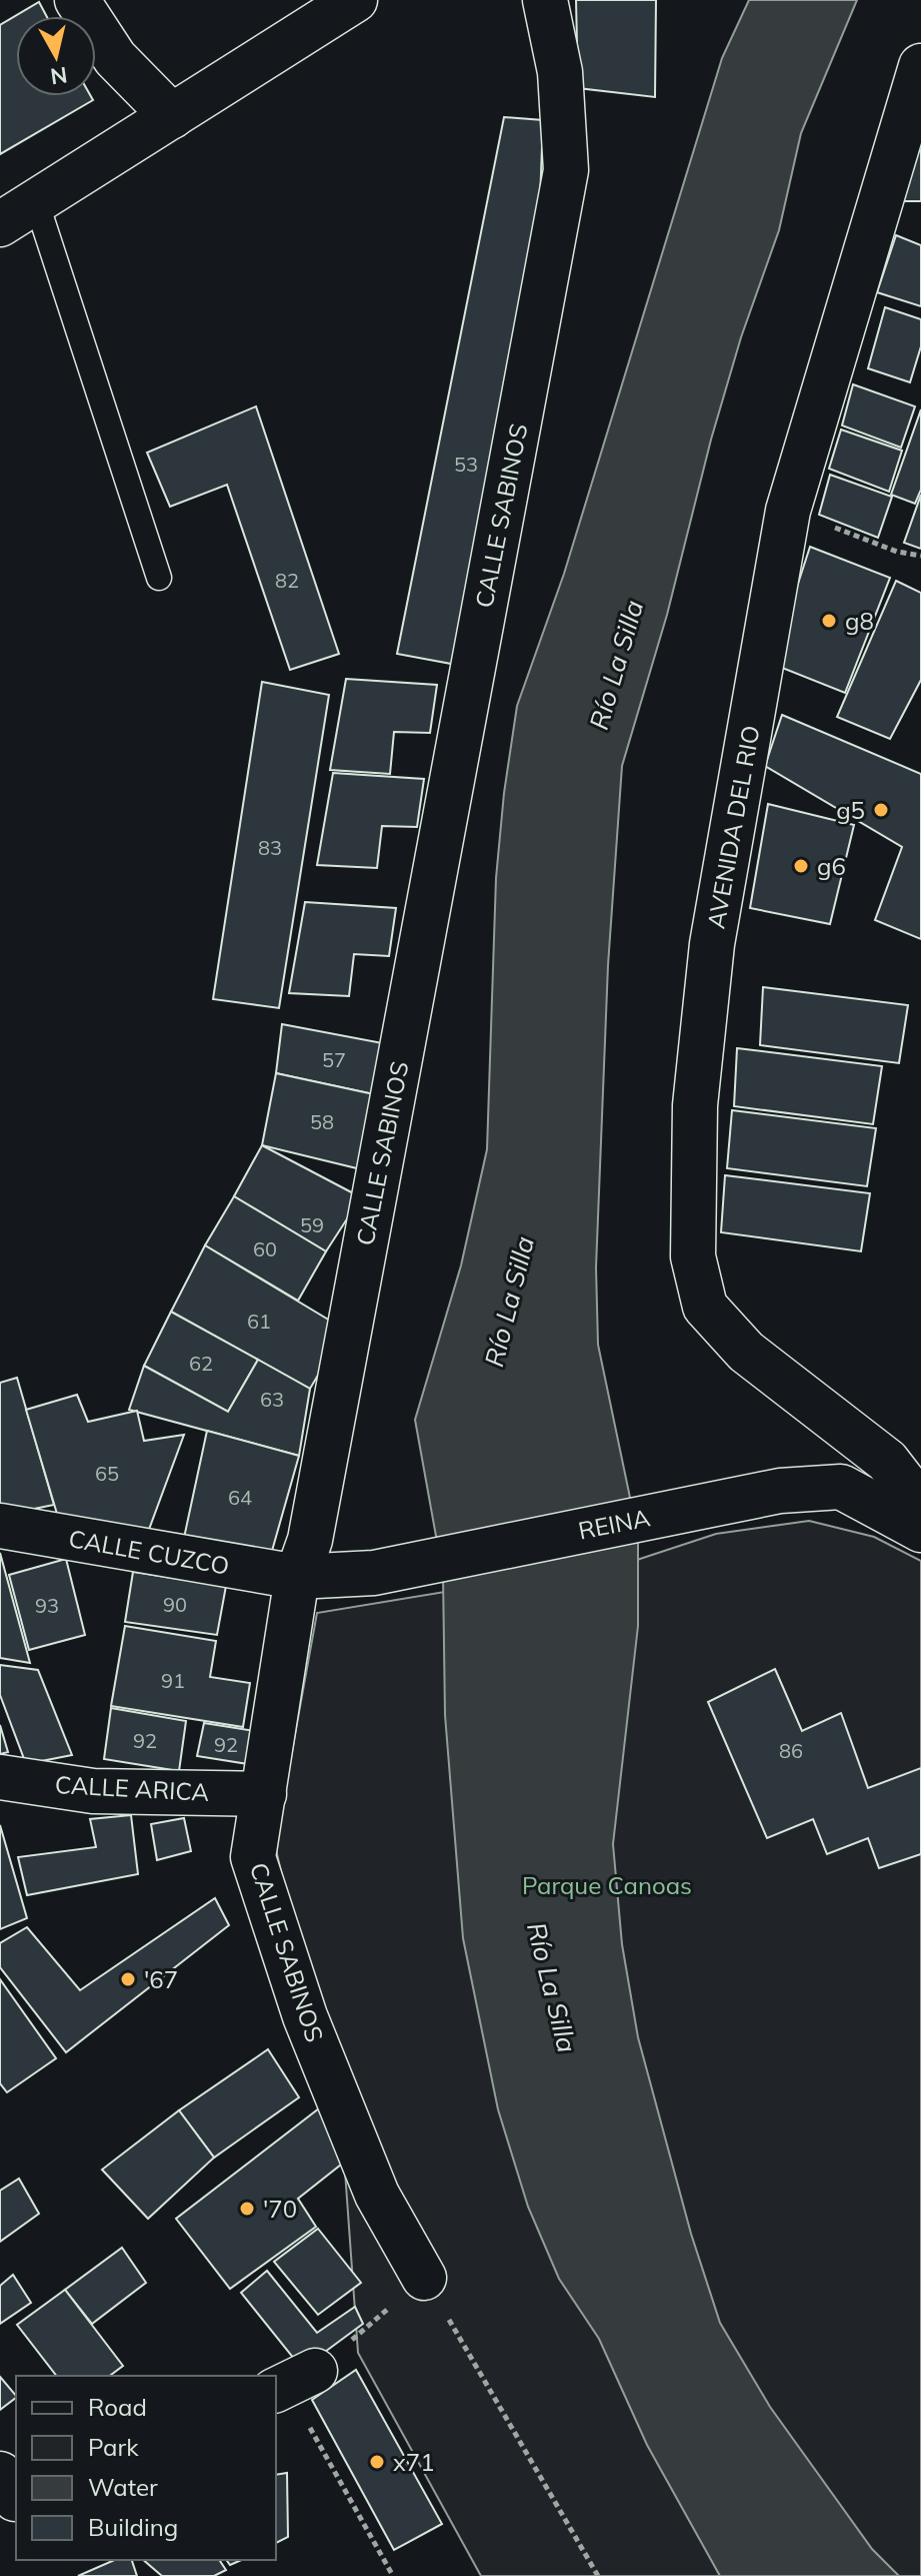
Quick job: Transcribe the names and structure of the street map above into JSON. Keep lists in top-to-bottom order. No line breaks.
{"streets":{"street":["CALLE SABINOS","AVENIDA DEL RIO","REINA","CALLE CUZCO","CALLE ARICA"]},"crossings":[["CALLE SABINOS","REINA"],["CALLE SABINOS","CALLE CUZCO"],["CALLE SABINOS","CALLE ARICA"],["REINA","CALLE CUZCO"]],"water":["Río La Silla"],"parks":["Parque Canoas"],"places":["g8","g5","g6","'67","'70","x71"],"house_numbers":["53","82","83","57","58","59","60","61","62","63","65","64","90","93","91","92","92","86"],"legend":["Road","Park","Water","Building"],"north":"bottom"}
